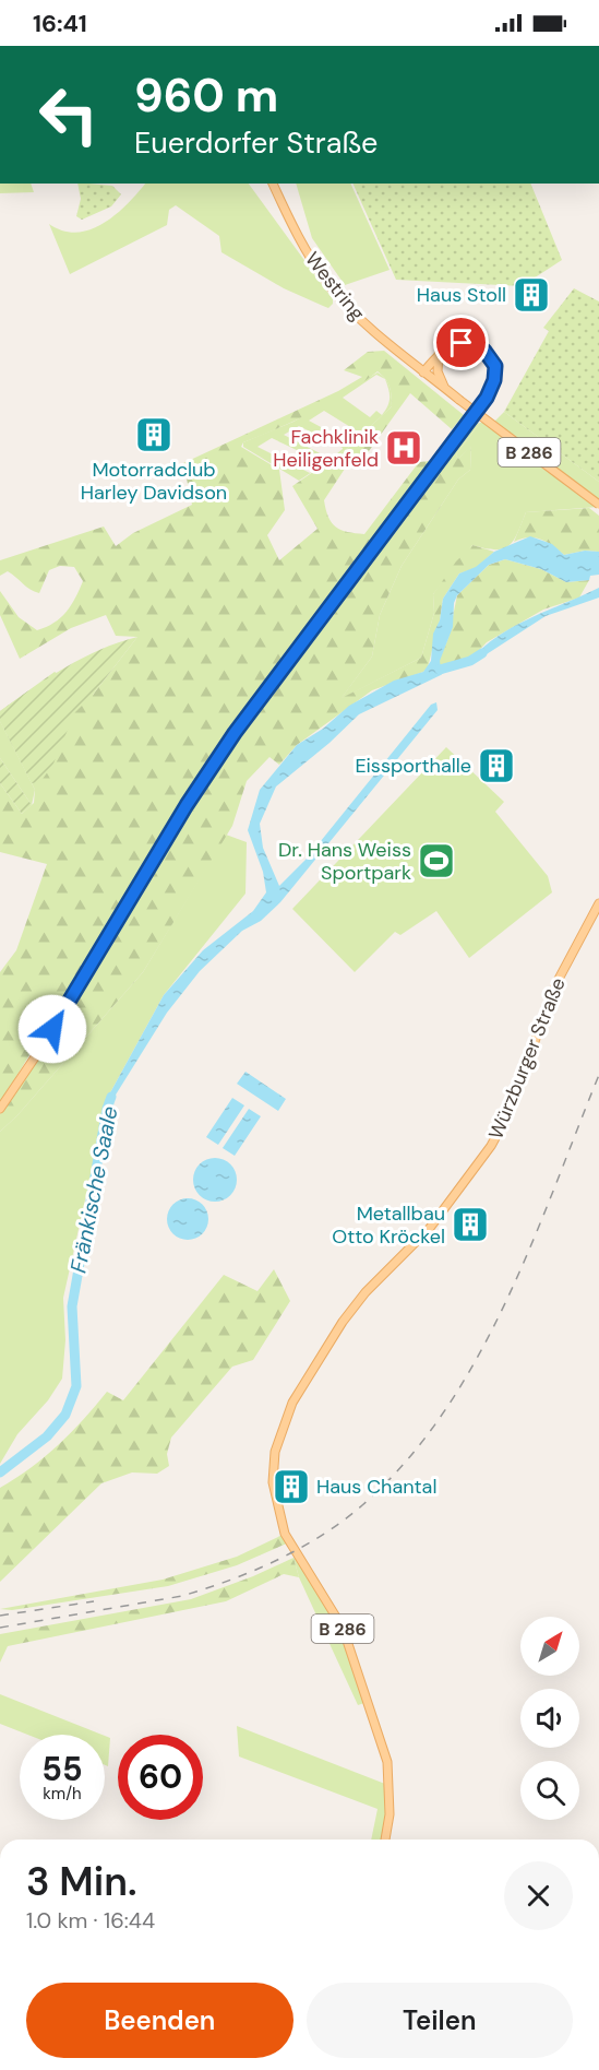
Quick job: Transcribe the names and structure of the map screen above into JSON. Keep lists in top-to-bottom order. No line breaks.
{"streets":{"main road":["Westring","B 286","Würzburger Straße"]},"crossings":[["Westring","B 286"]],"water":["Fränkische Saale"],"places":{"building":["Haus Stoll","Motorradclub Harley Davidson","Eissporthalle","Metallbau Otto Kröckel","Haus Chantal"],"hospital":["Fachklinik Heiligenfeld"],"sports":["Dr. Hans Weiss Sportpark"]},"north":"top right","page":{"status":"16:41","turn":["960 m","Euerdorfer Straße"],"speed":"55 km/h","limit":"60","heading":["3 Min.","1.0 km · 16:44"],"buttons":["Beenden","Teilen"]}}
